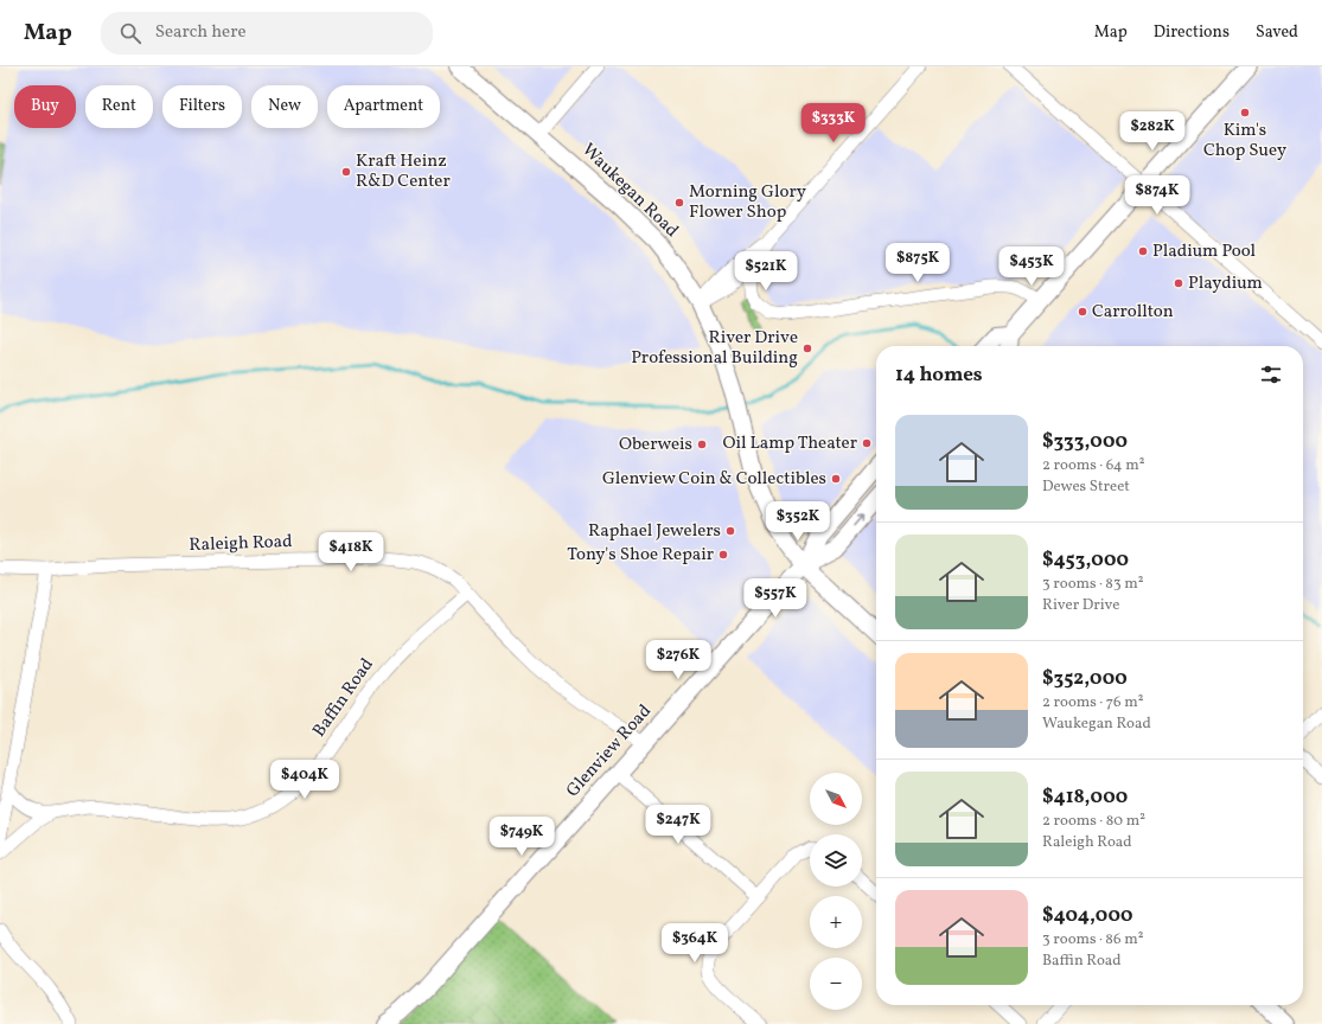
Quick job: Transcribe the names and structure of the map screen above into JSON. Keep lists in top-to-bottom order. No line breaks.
{"streets":{"main road":["Waukegan Road","Glenview Road"],"street":["Raleigh Road","Baffin Road"]},"crossings":[["Waukegan Road","Glenview Road"],["Raleigh Road","Baffin Road"],["Raleigh Road","Glenview Road"]],"places":["Kim's Chop Suey","Kraft Heinz R&D Center","Morning Glory Flower Shop","Pladium Pool","Playdium","Carrollton","River Drive Professional Building","Oil Lamp Theater","Oberweis","Glenview Coin & Collectibles","Raphael Jewelers","Tony's Shoe Repair"],"north":"bottom right","page":{"header":"Map","search":"Search here","nav":["Map","Directions","Saved"],"chip":["Buy","Rent","Filters","New","Apartment"],"price":["$333K","$282K","$874K","$875K","$453K","$521K","$352K","$418K","$557K","$276K","$404K","$247K","$749K","$364K"],"heading":"14 homes","list":[{"name":"$333,000","note":"2 rooms · 64 m² · Dewes Street"},{"name":"$453,000","note":"3 rooms · 83 m² · River Drive"},{"name":"$352,000","note":"2 rooms · 76 m² · Waukegan Road"},{"name":"$418,000","note":"2 rooms · 80 m² · Raleigh Road"},{"name":"$404,000","note":"3 rooms · 86 m² · Baffin Road"}],"map_buttons":["+","−"]}}
